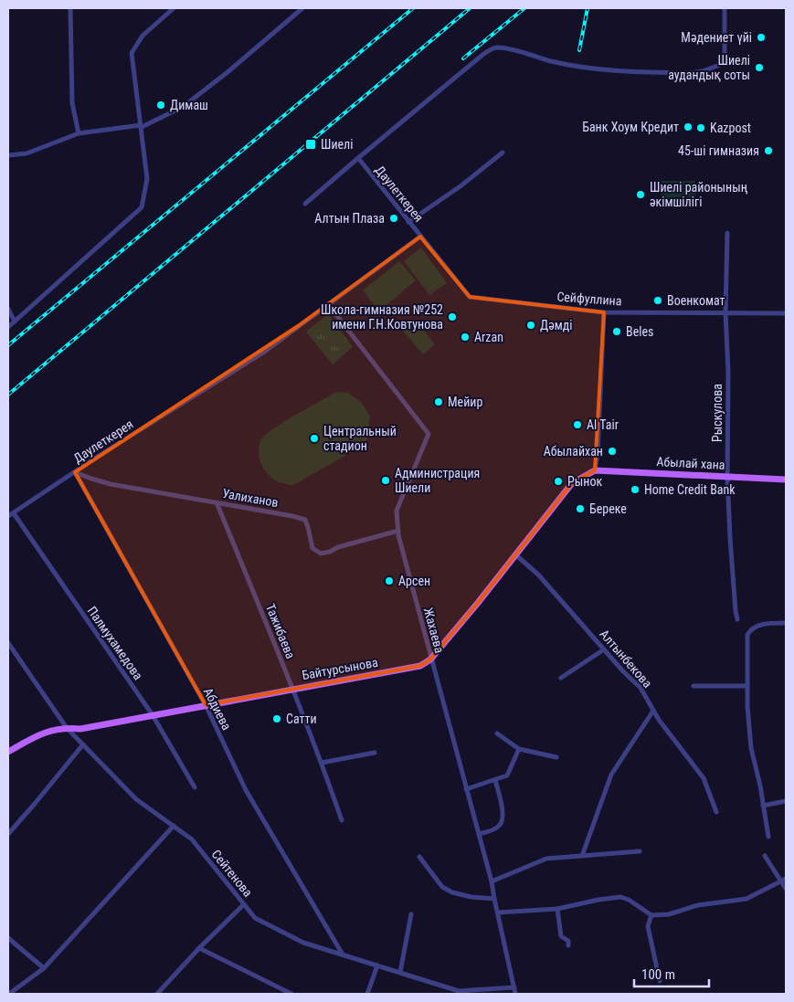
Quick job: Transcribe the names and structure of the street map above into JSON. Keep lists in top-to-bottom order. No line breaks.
{"streets":{"main road":["Абылай хана","Байтурсынова"],"street":["Даулеткерея","Сейфуллина","Рыскулова","Уалиханов","Жахаева","Тажибаева","Палмухамедова","Алтынбекова","Абдиева","Сейтенова"]},"crossings":[["Даулеткерея","Сейфуллина"],["Даулеткерея","Уалиханов"],["Даулеткерея","Жахаева"],["Даулеткерея","Палмухамедова"],["Даулеткерея","Абдиева"],["Сейфуллина","Рыскулова"],["Рыскулова","Абылай хана"],["Абылай хана","Байтурсынова"],["Уалиханов","Жахаева"],["Уалиханов","Тажибаева"],["Уалиханов","Абдиева"],["Жахаева","Байтурсынова"],["Жахаева","Сейтенова"],["Тажибаева","Байтурсынова"],["Палмухамедова","Байтурсынова"],["Алтынбекова","Байтурсынова"],["Байтурсынова","Абдиева"],["Байтурсынова","Сейтенова"],["Абдиева","Сейтенова"]],"places":{"other":["Мәдениет үйі","Шиелі аудандық соты","Димаш","Банк Хоум Кредит","Kazpost","45-ші гимназия","Шиелі районының әкімшілігі","Алтын Плаза","Военкомат","Школа-гимназия №252 имени Г.Н.Ковтунова","Дәмді","Beles","Arzan","Мейир","Al Tair","Центральный стадион","Абылайхан","Администрация Шиели","Рынок","Home Credit Bank","Береке","Арсен","Сатти"],"transit":["Шиелі"]},"scale_bar":"100 m"}
